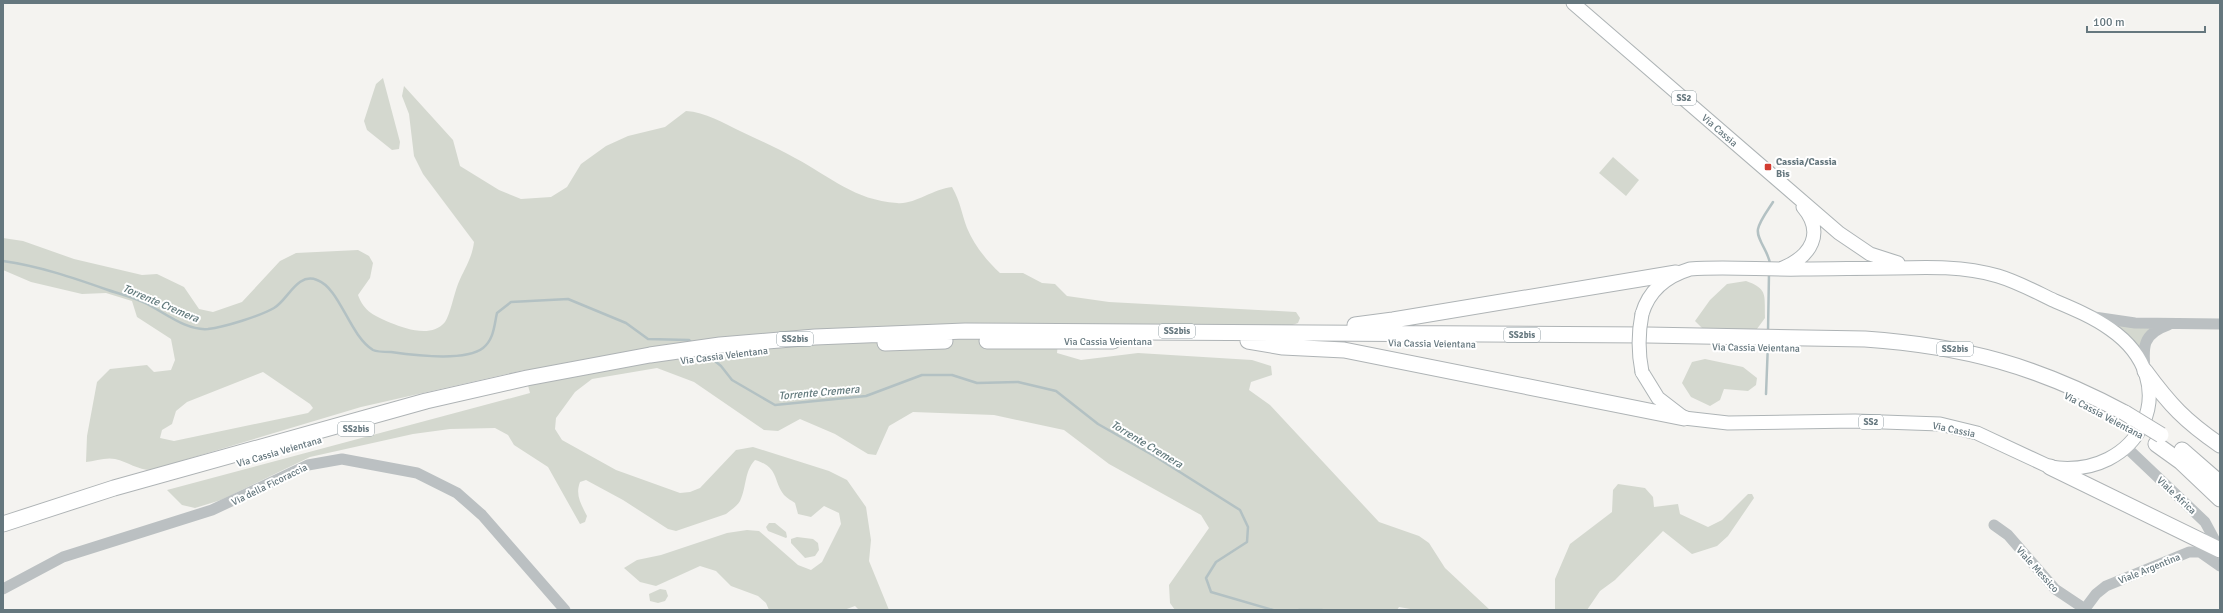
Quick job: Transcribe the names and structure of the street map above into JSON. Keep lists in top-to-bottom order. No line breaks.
{"streets":{"highway":["SS2","SS2bis","Via Cassia Veientana"],"main road":["Via Cassia"],"street":["Via della Ficoraccia","Viale Africa","Viale Argentina","Viale Messico"]},"crossings":[["SS2","Via Cassia"],["SS2","Viale Africa"],["Via Cassia","Viale Africa"],["Viale Argentina","Viale Messico"]],"water":["Torrente Cremera"],"places":{"transit":["Cassia/Cassia Bis"]},"scale_bar":"100 m"}
